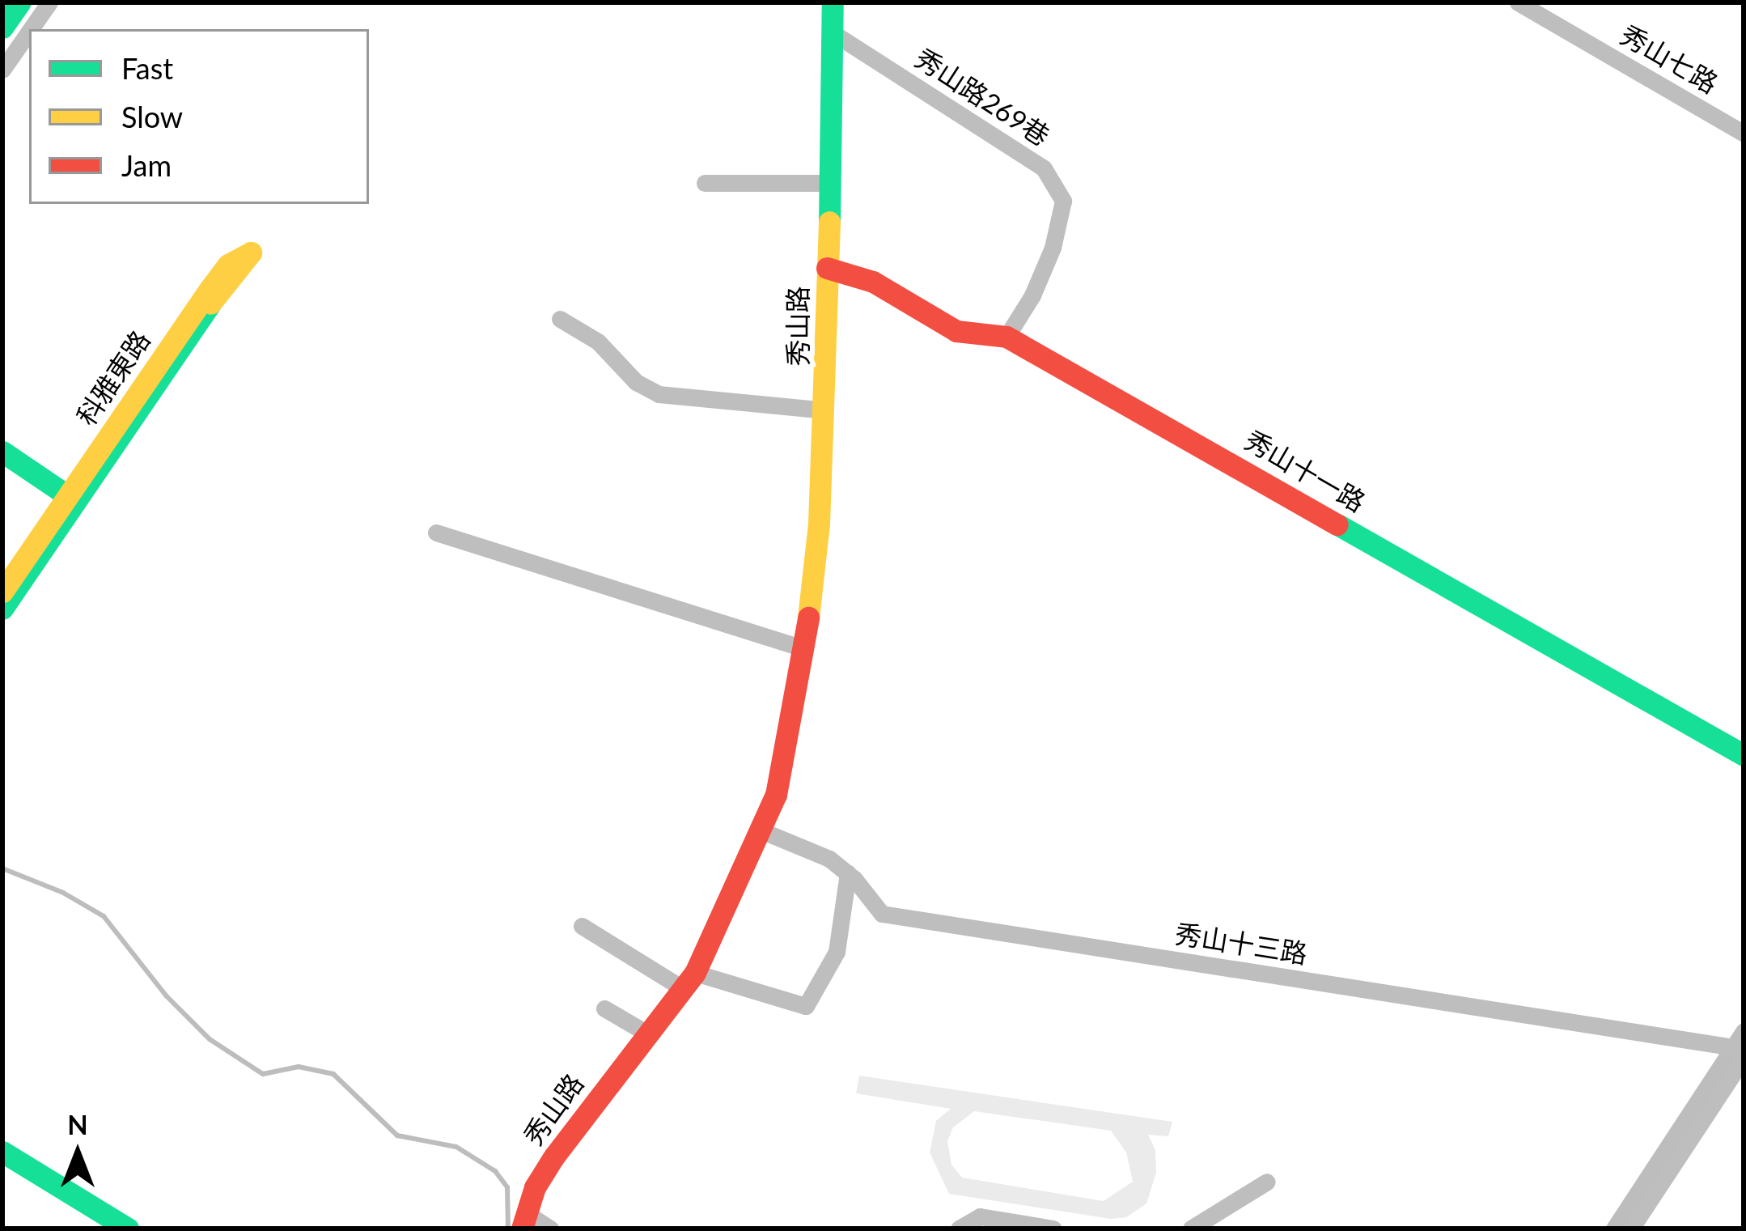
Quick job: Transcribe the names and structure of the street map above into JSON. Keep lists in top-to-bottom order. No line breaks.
{"streets":{"street":["秀山七路","秀山路269巷","秀山路","科雅東路","秀山十一路","秀山十三路"]},"crossings":[["秀山路269巷","秀山路"],["秀山路269巷","秀山十一路"],["秀山路","秀山十一路"],["秀山路","秀山十三路"]],"legend":["Fast","Slow","Jam"],"north":"top"}
